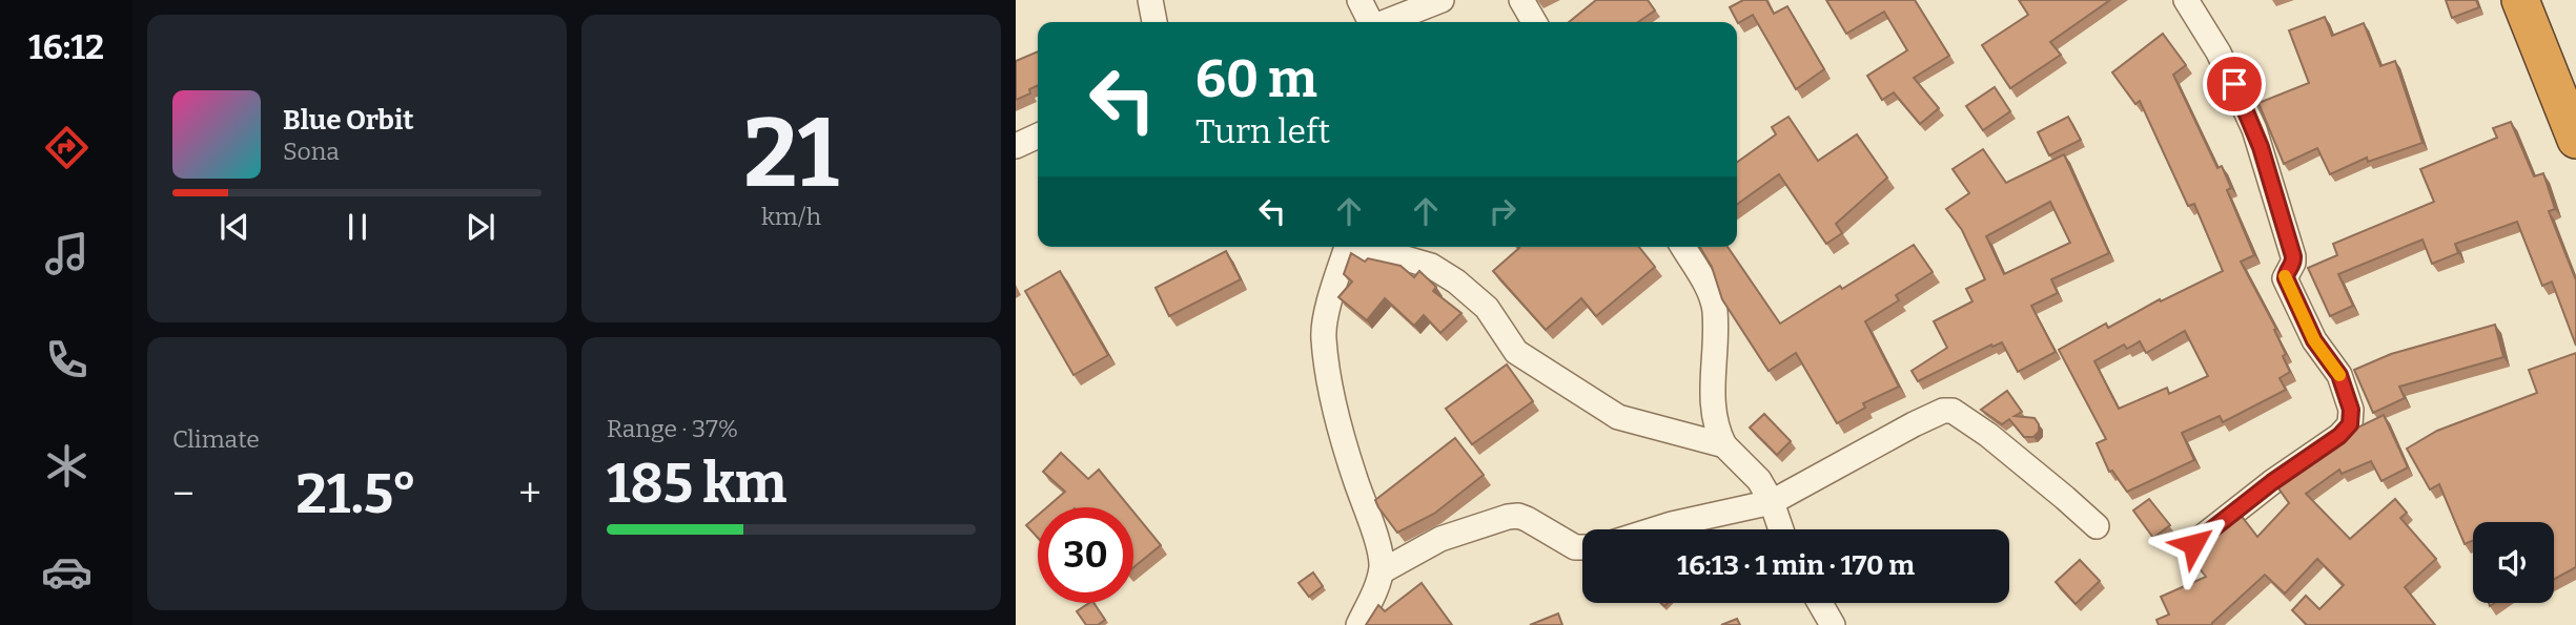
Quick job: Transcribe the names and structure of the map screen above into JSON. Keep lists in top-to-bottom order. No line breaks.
{"page":{"tabs":"16:12","tile":[["21","km/h"],"Climate",["Range · 37%","185 km"]],"turn":["60 m","Turn left"],"song":["Blue Orbit","Sona"],"heat":["−","21.5°","+"],"limit":"30","trip":"16:13 · 1 min · 170 m"}}
